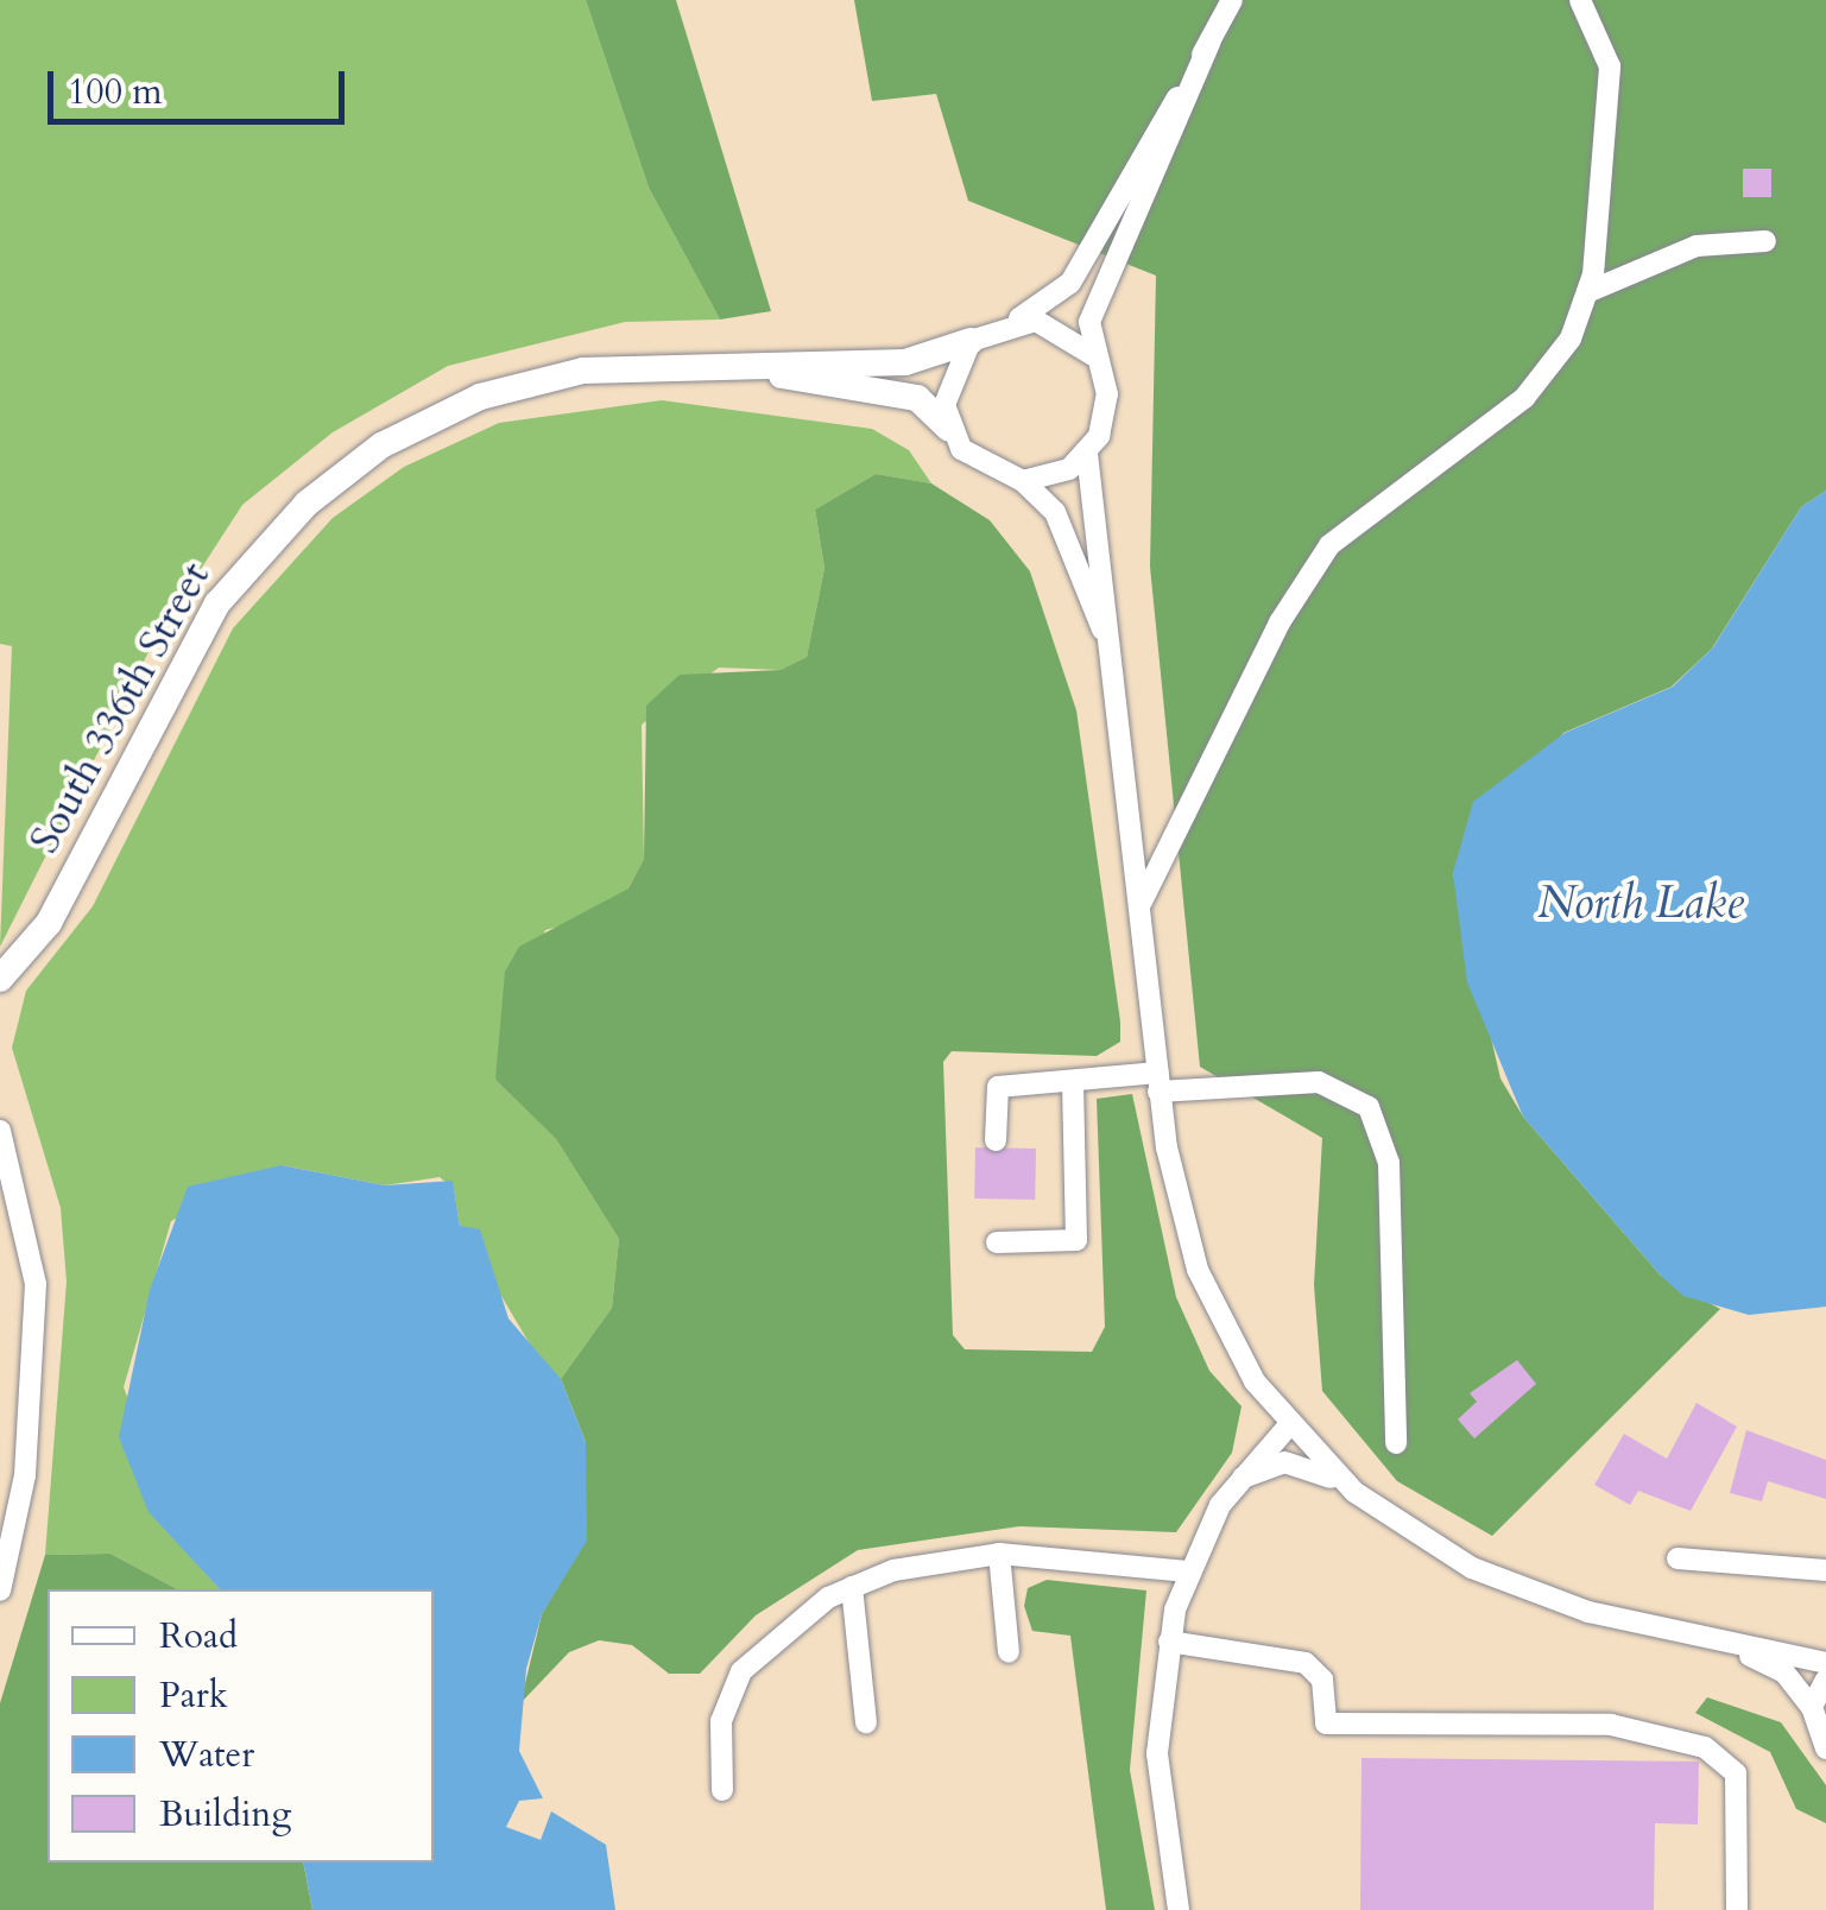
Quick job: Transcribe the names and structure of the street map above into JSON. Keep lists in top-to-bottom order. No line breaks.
{"streets":{"main road":["South 336th Street"]},"water":["North Lake"],"legend":["Road","Park","Water","Building"],"scale_bar":"100 m"}
